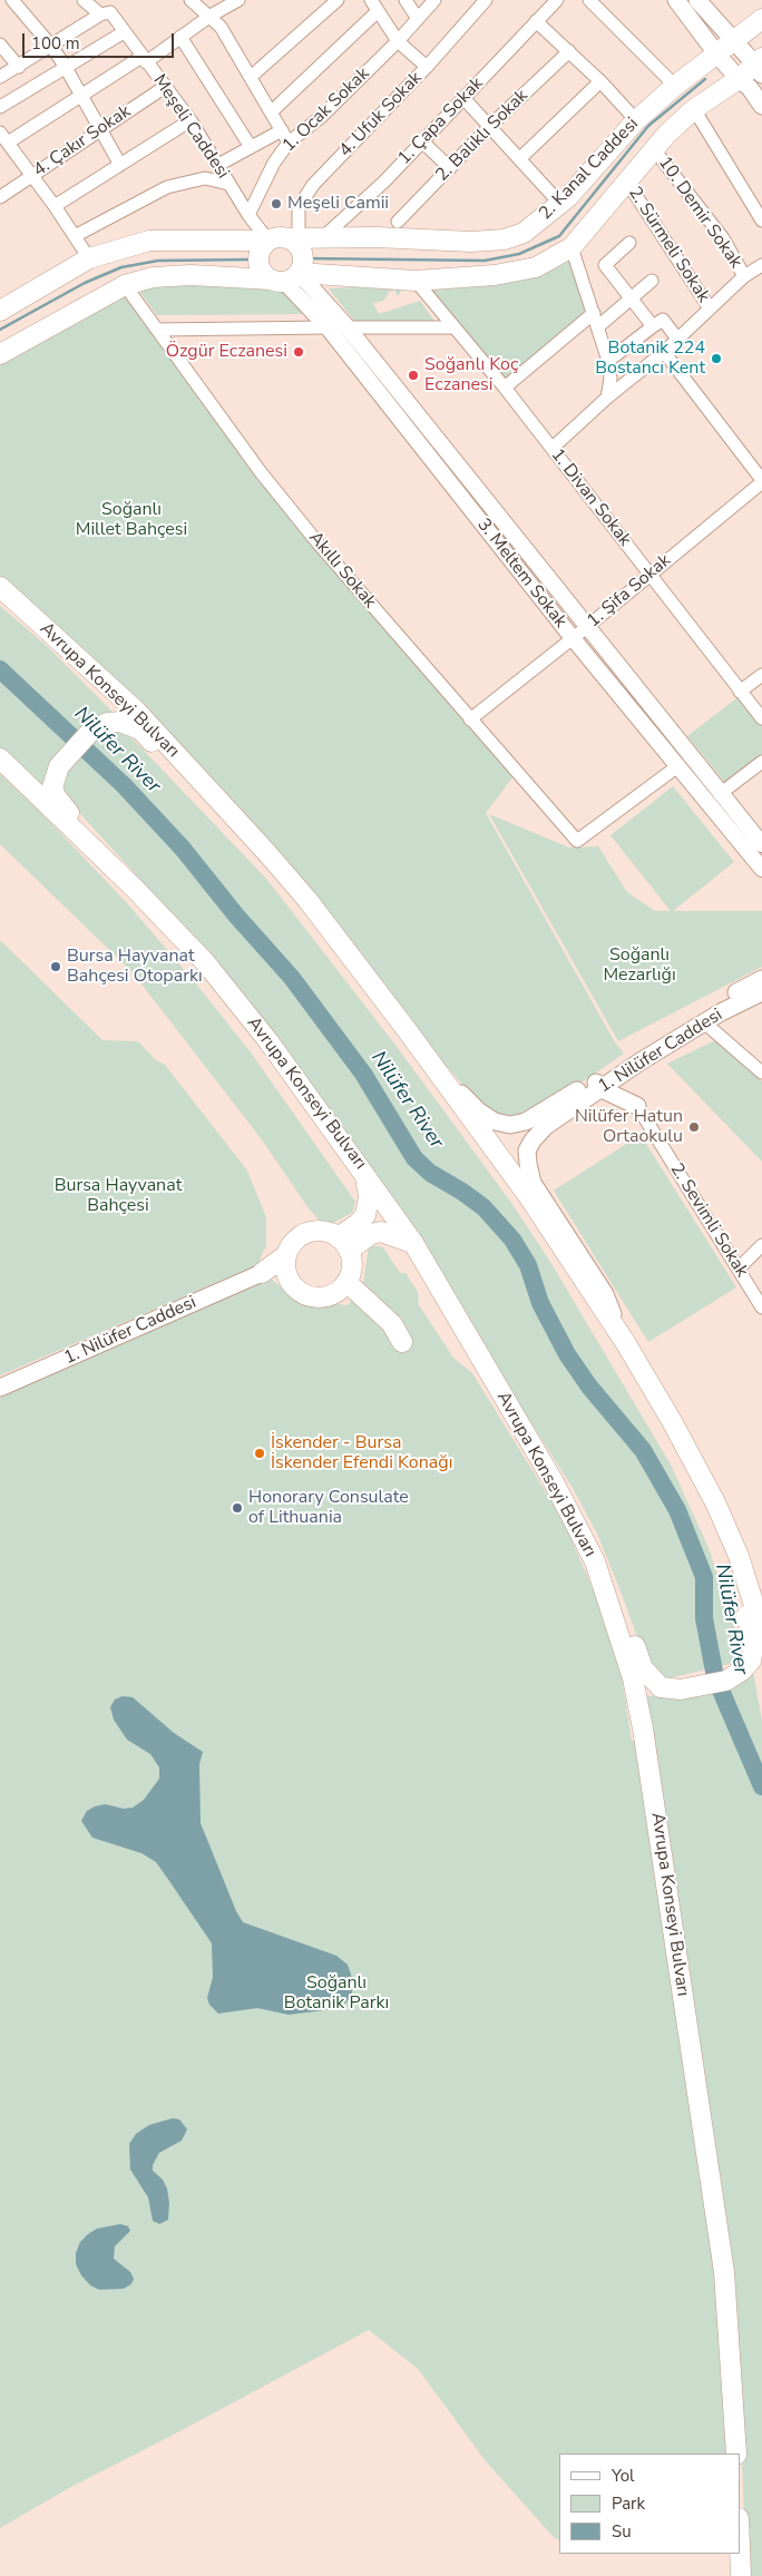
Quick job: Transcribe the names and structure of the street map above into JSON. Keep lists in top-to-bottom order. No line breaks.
{"streets":{"main road":["2. Kanal Caddesi","Avrupa Konseyi Bulvarı","1. Nilüfer Caddesi"],"street":["1. Ocak Sokak","4. Ufuk Sokak","1. Çapa Sokak","Meşeli Caddesi","2. Balıklı Sokak","4. Çakır Sokak","10. Demir Sokak","2. Sürmeli Sokak","1. Divan Sokak","Akıllı Sokak","3. Meltem Sokak","1. Şifa Sokak","2. Sevimli Sokak"]},"crossings":[["1. Ocak Sokak","Meşeli Caddesi"],["4. Ufuk Sokak","Meşeli Caddesi"],["4. Ufuk Sokak","2. Kanal Caddesi"],["4. Ufuk Sokak","3. Meltem Sokak"],["1. Çapa Sokak","2. Kanal Caddesi"],["Meşeli Caddesi","4. Çakır Sokak"],["Meşeli Caddesi","2. Kanal Caddesi"],["Meşeli Caddesi","3. Meltem Sokak"],["2. Kanal Caddesi","10. Demir Sokak"],["2. Kanal Caddesi","2. Sürmeli Sokak"],["2. Kanal Caddesi","1. Divan Sokak"],["2. Kanal Caddesi","3. Meltem Sokak"],["1. Divan Sokak","1. Şifa Sokak"],["Akıllı Sokak","3. Meltem Sokak"],["Akıllı Sokak","1. Şifa Sokak"],["3. Meltem Sokak","1. Şifa Sokak"],["Avrupa Konseyi Bulvarı","1. Nilüfer Caddesi"]],"water":["Nilüfer River"],"parks":["Soğanlı Millet Bahçesi","Soğanlı Mezarlığı","Bursa Hayvanat Bahçesi","Soğanlı Botanik Parkı"],"places":["Meşeli Camii","Özgür Eczanesi","Botanik 224 Bostancı Kent","Soğanlı Koç Eczanesi","Bursa Hayvanat Bahçesi Otoparkı","Nilüfer Hatun Ortaokulu","İskender - Bursa İskender Efendi Konağı","Honorary Consulate of Lithuania"],"legend":["Yol","Park","Su"],"scale_bar":"100 m"}
